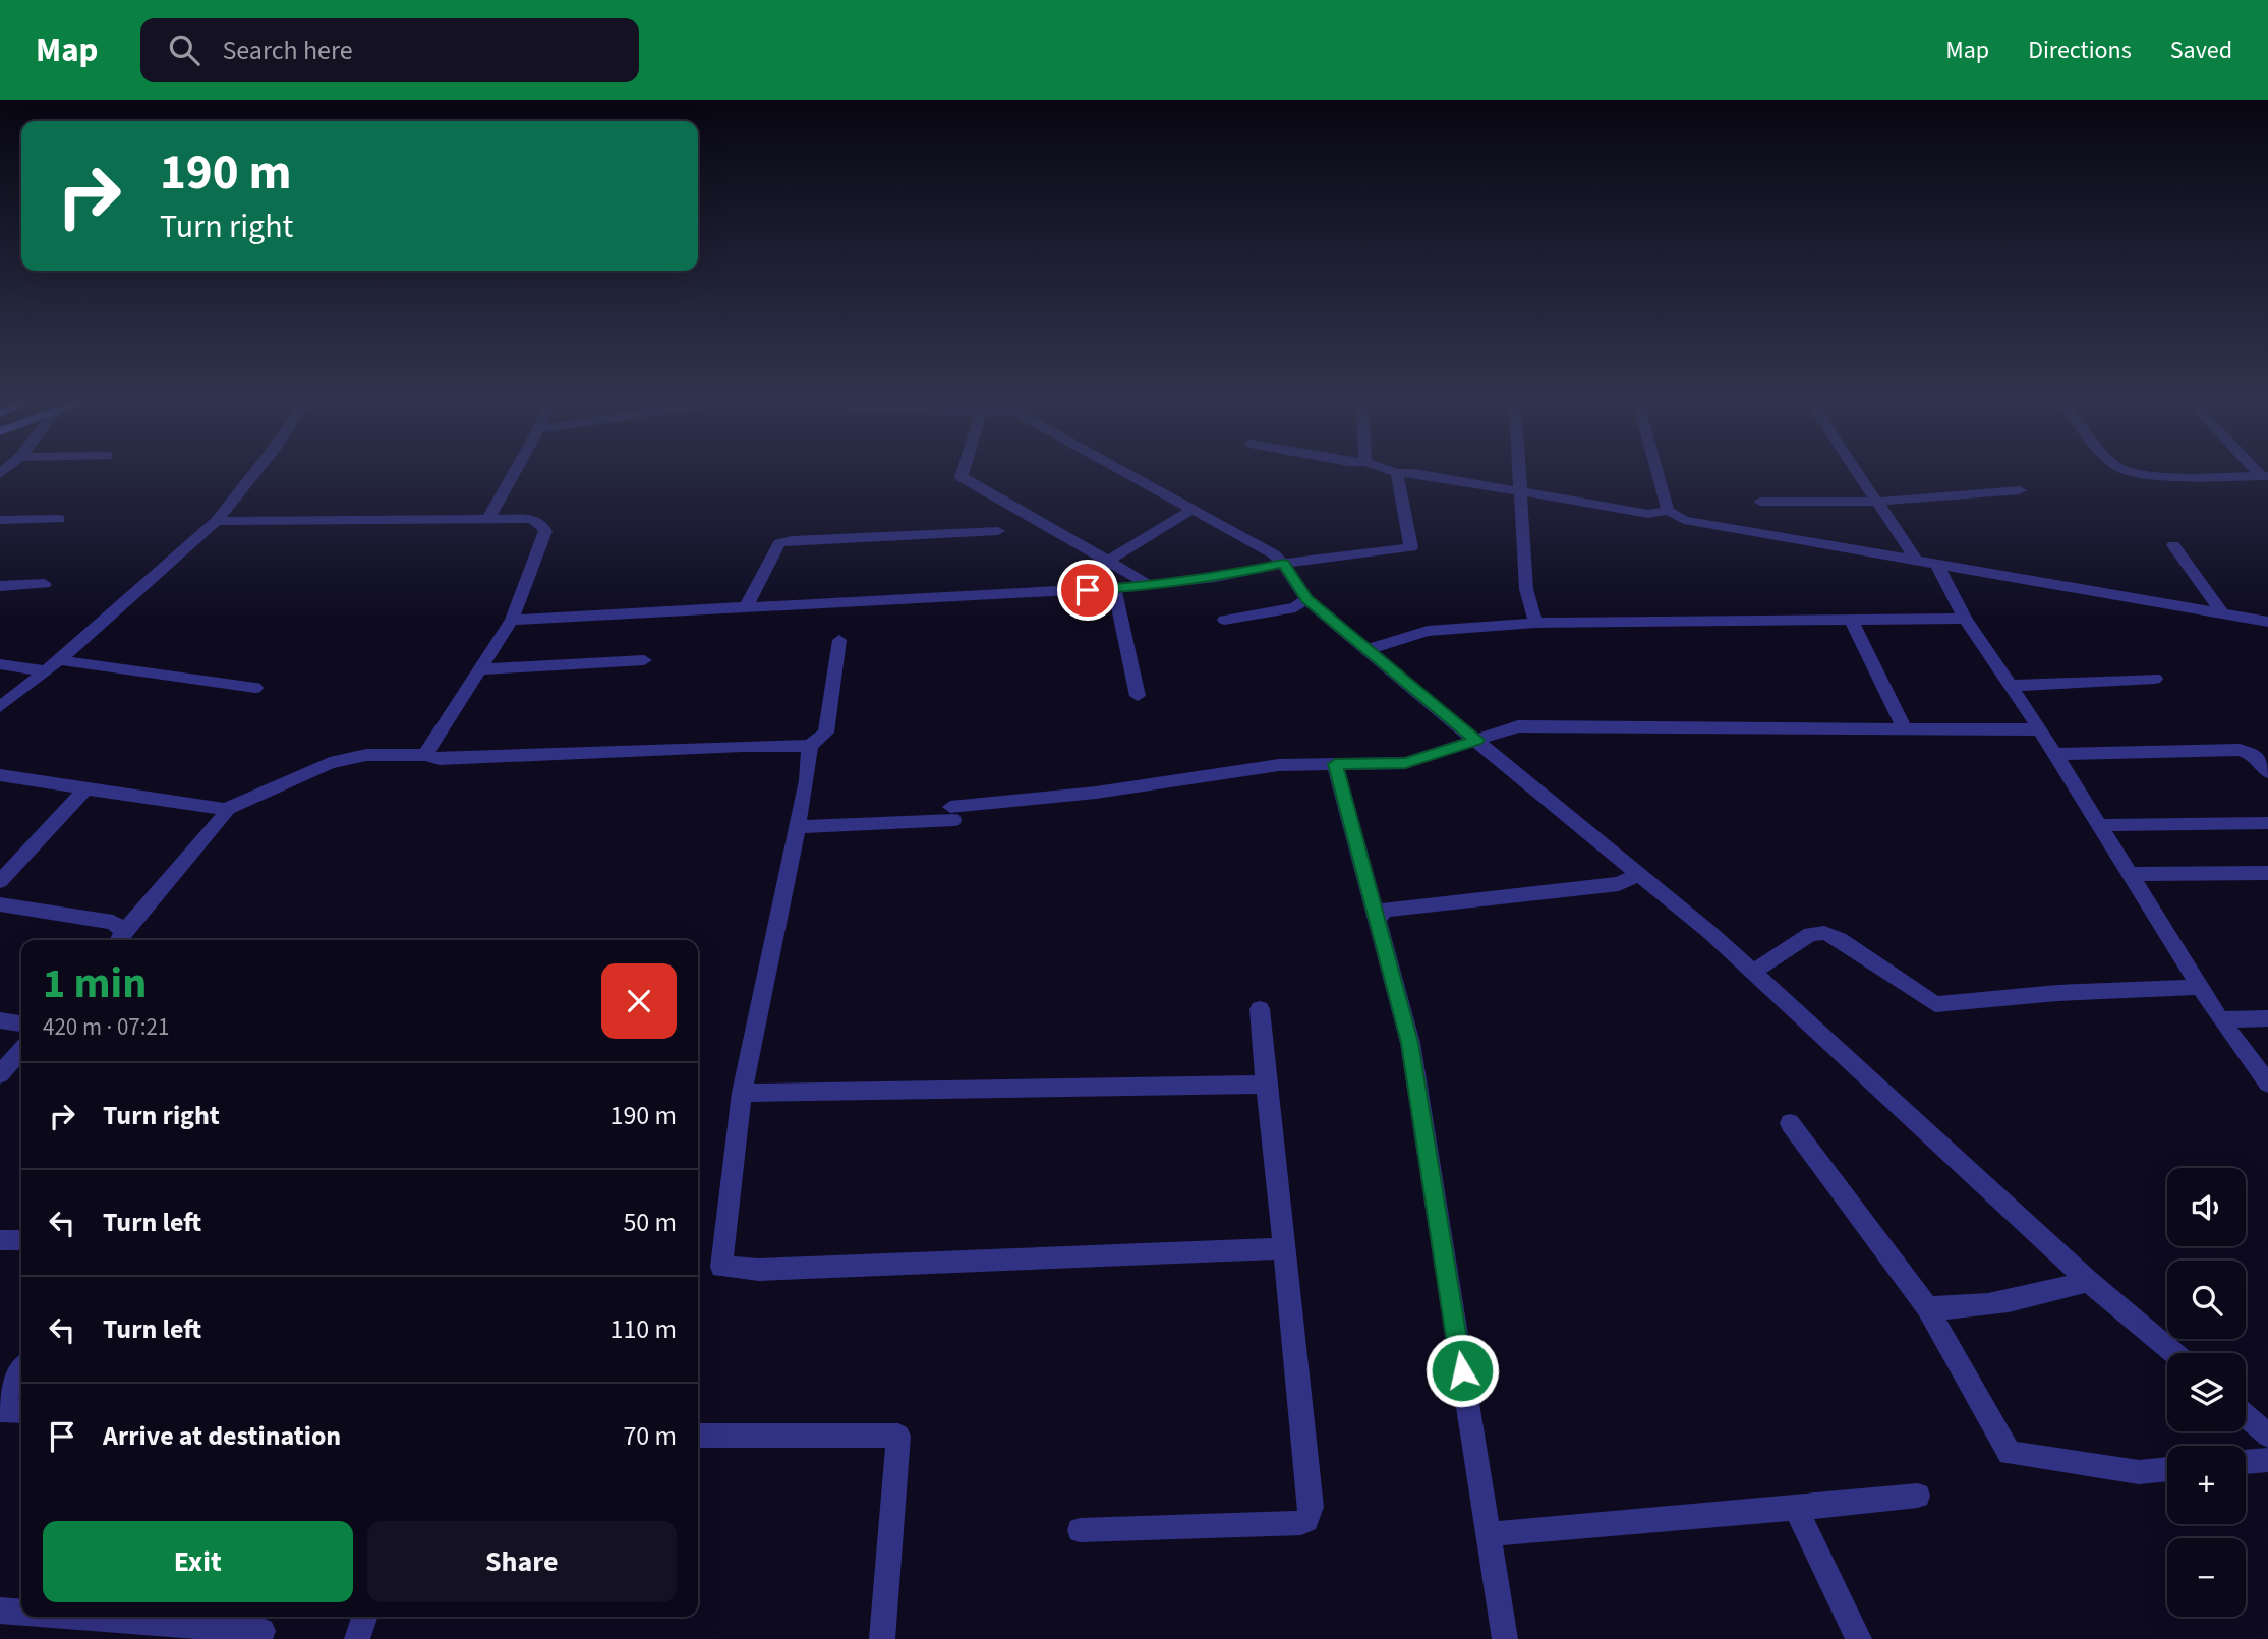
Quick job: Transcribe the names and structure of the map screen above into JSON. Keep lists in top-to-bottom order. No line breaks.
{"page":{"header":"Map","search":"Search here","nav":["Map","Directions","Saved"],"turn":["190 m","Turn right"],"heading":["1 min","420 m · 07:21"],"list":[{"name":"Turn right","value":"190 m"},{"name":"Turn left","value":"50 m"},{"name":"Turn left","value":"110 m"},{"name":"Arrive at destination","value":"70 m"}],"map_buttons":["+","−"],"buttons":["Exit","Share"]}}
